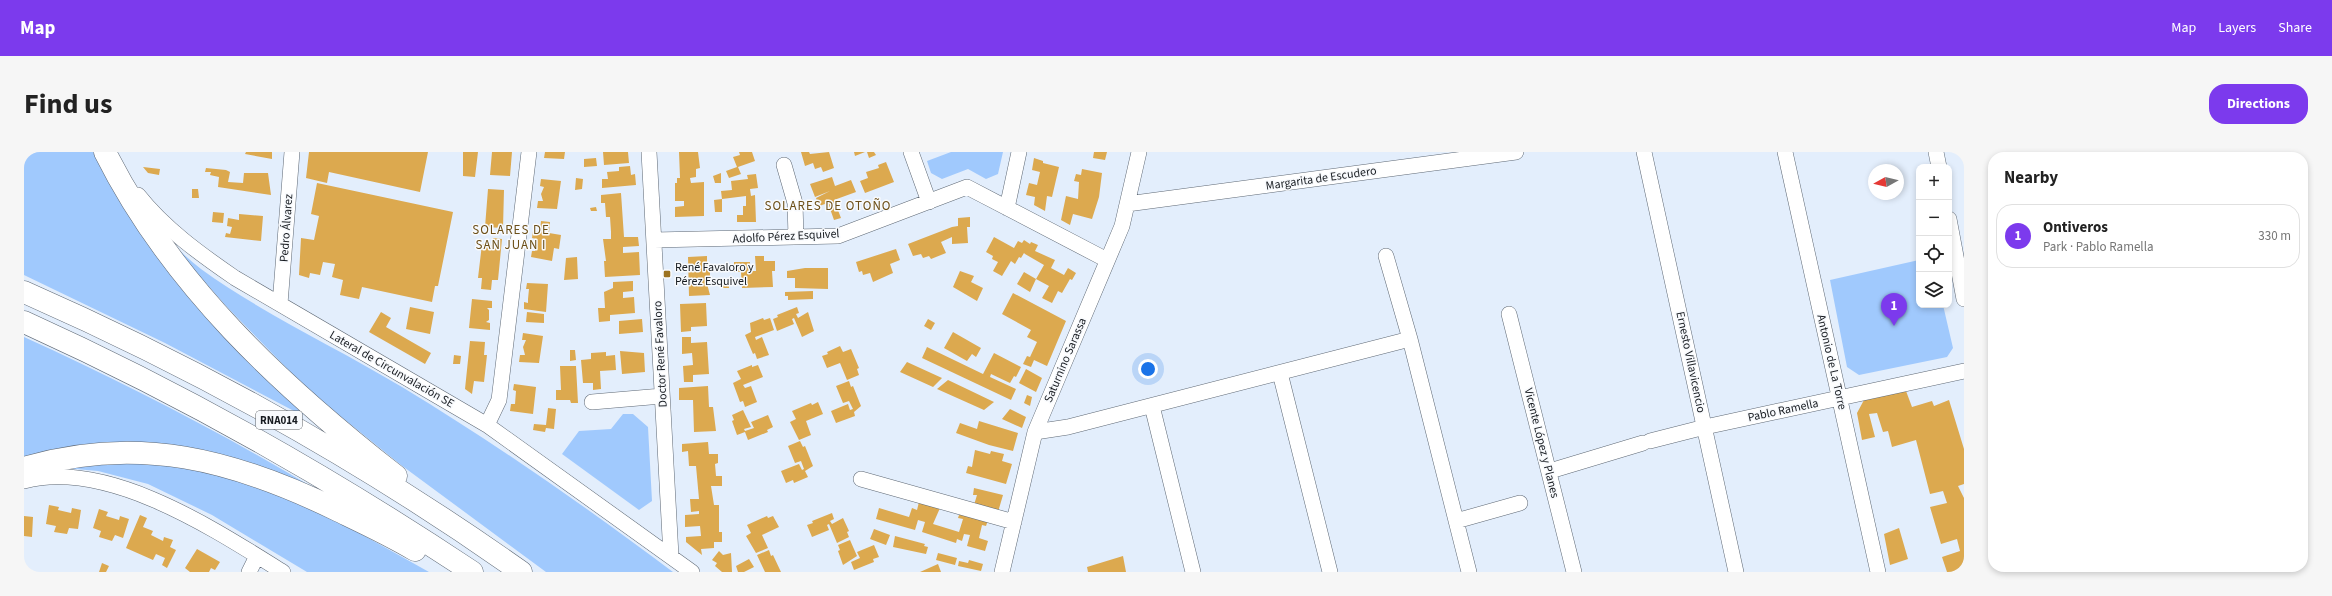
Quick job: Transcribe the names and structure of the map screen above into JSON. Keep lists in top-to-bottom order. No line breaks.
{"streets":{"highway":["RNA014"],"street":["Margarita de Escudero","Pedro Álvarez","Adolfo Pérez Esquivel","Doctor René Favaloro","Saturnino Sarassa","Ernesto Villavicencio","Antonio de La Torre","Lateral de Circunvalación SE","Pablo Ramella","Vicente López y Planes"]},"crossings":[["Margarita de Escudero","Saturnino Sarassa"],["Pedro Álvarez","Lateral de Circunvalación SE"],["Adolfo Pérez Esquivel","Doctor René Favaloro"],["Adolfo Pérez Esquivel","Saturnino Sarassa"],["Doctor René Favaloro","Lateral de Circunvalación SE"],["Ernesto Villavicencio","Pablo Ramella"],["Antonio de La Torre","Pablo Ramella"],["Pablo Ramella","Vicente López y Planes"]],"districts":["SOLARES DE OTOÑO","SOLARES DE SAN JUAN I"],"places":{"transit":["René Favaloro y Pérez Esquivel"]},"north":"left","page":{"header":"Map","nav":["Map","Layers","Share"],"title":"Find us","buttons":"Directions","heading":"Nearby","map_buttons":["+","−"],"list":[{"mark":"1","name":"Ontiveros","note":"Park · Pablo Ramella","value":"330 m"}],"pins":"1"}}
